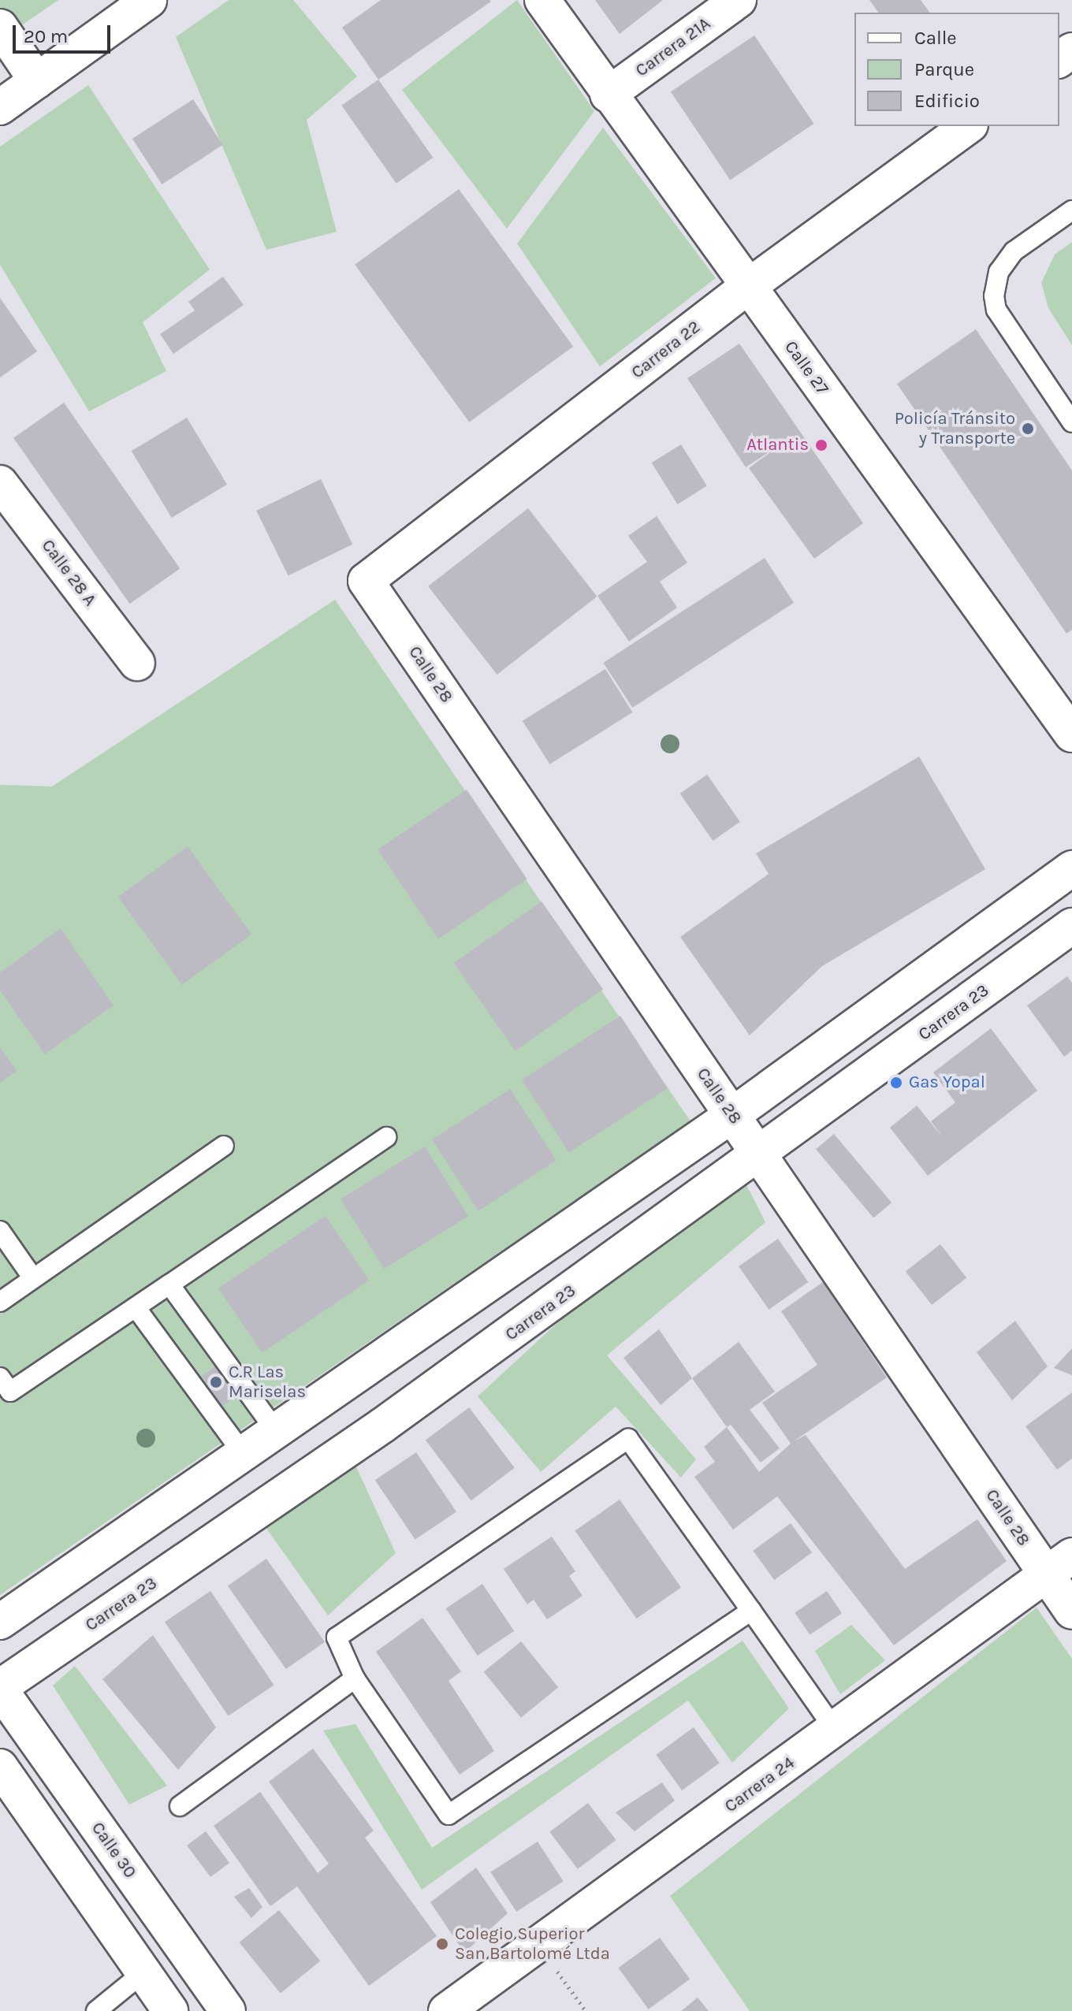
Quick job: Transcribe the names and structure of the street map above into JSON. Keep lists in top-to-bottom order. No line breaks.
{"streets":{"street":["Carrera 21A","Carrera 22","Calle 27","Calle 28 A","Calle 28","Carrera 23","Carrera 24","Calle 30"]},"crossings":[["Carrera 21A","Calle 27"],["Carrera 22","Calle 27"],["Carrera 22","Calle 28"],["Calle 28","Carrera 23"],["Calle 28","Carrera 24"],["Carrera 23","Calle 30"]],"places":["Policía Tránsito y Transporte","Atlantis","Gas Yopal","C.R Las Mariselas","Colegio Superior San Bartolomé Ltda"],"legend":["Calle","Parque","Edificio"],"scale_bar":"20 m"}
